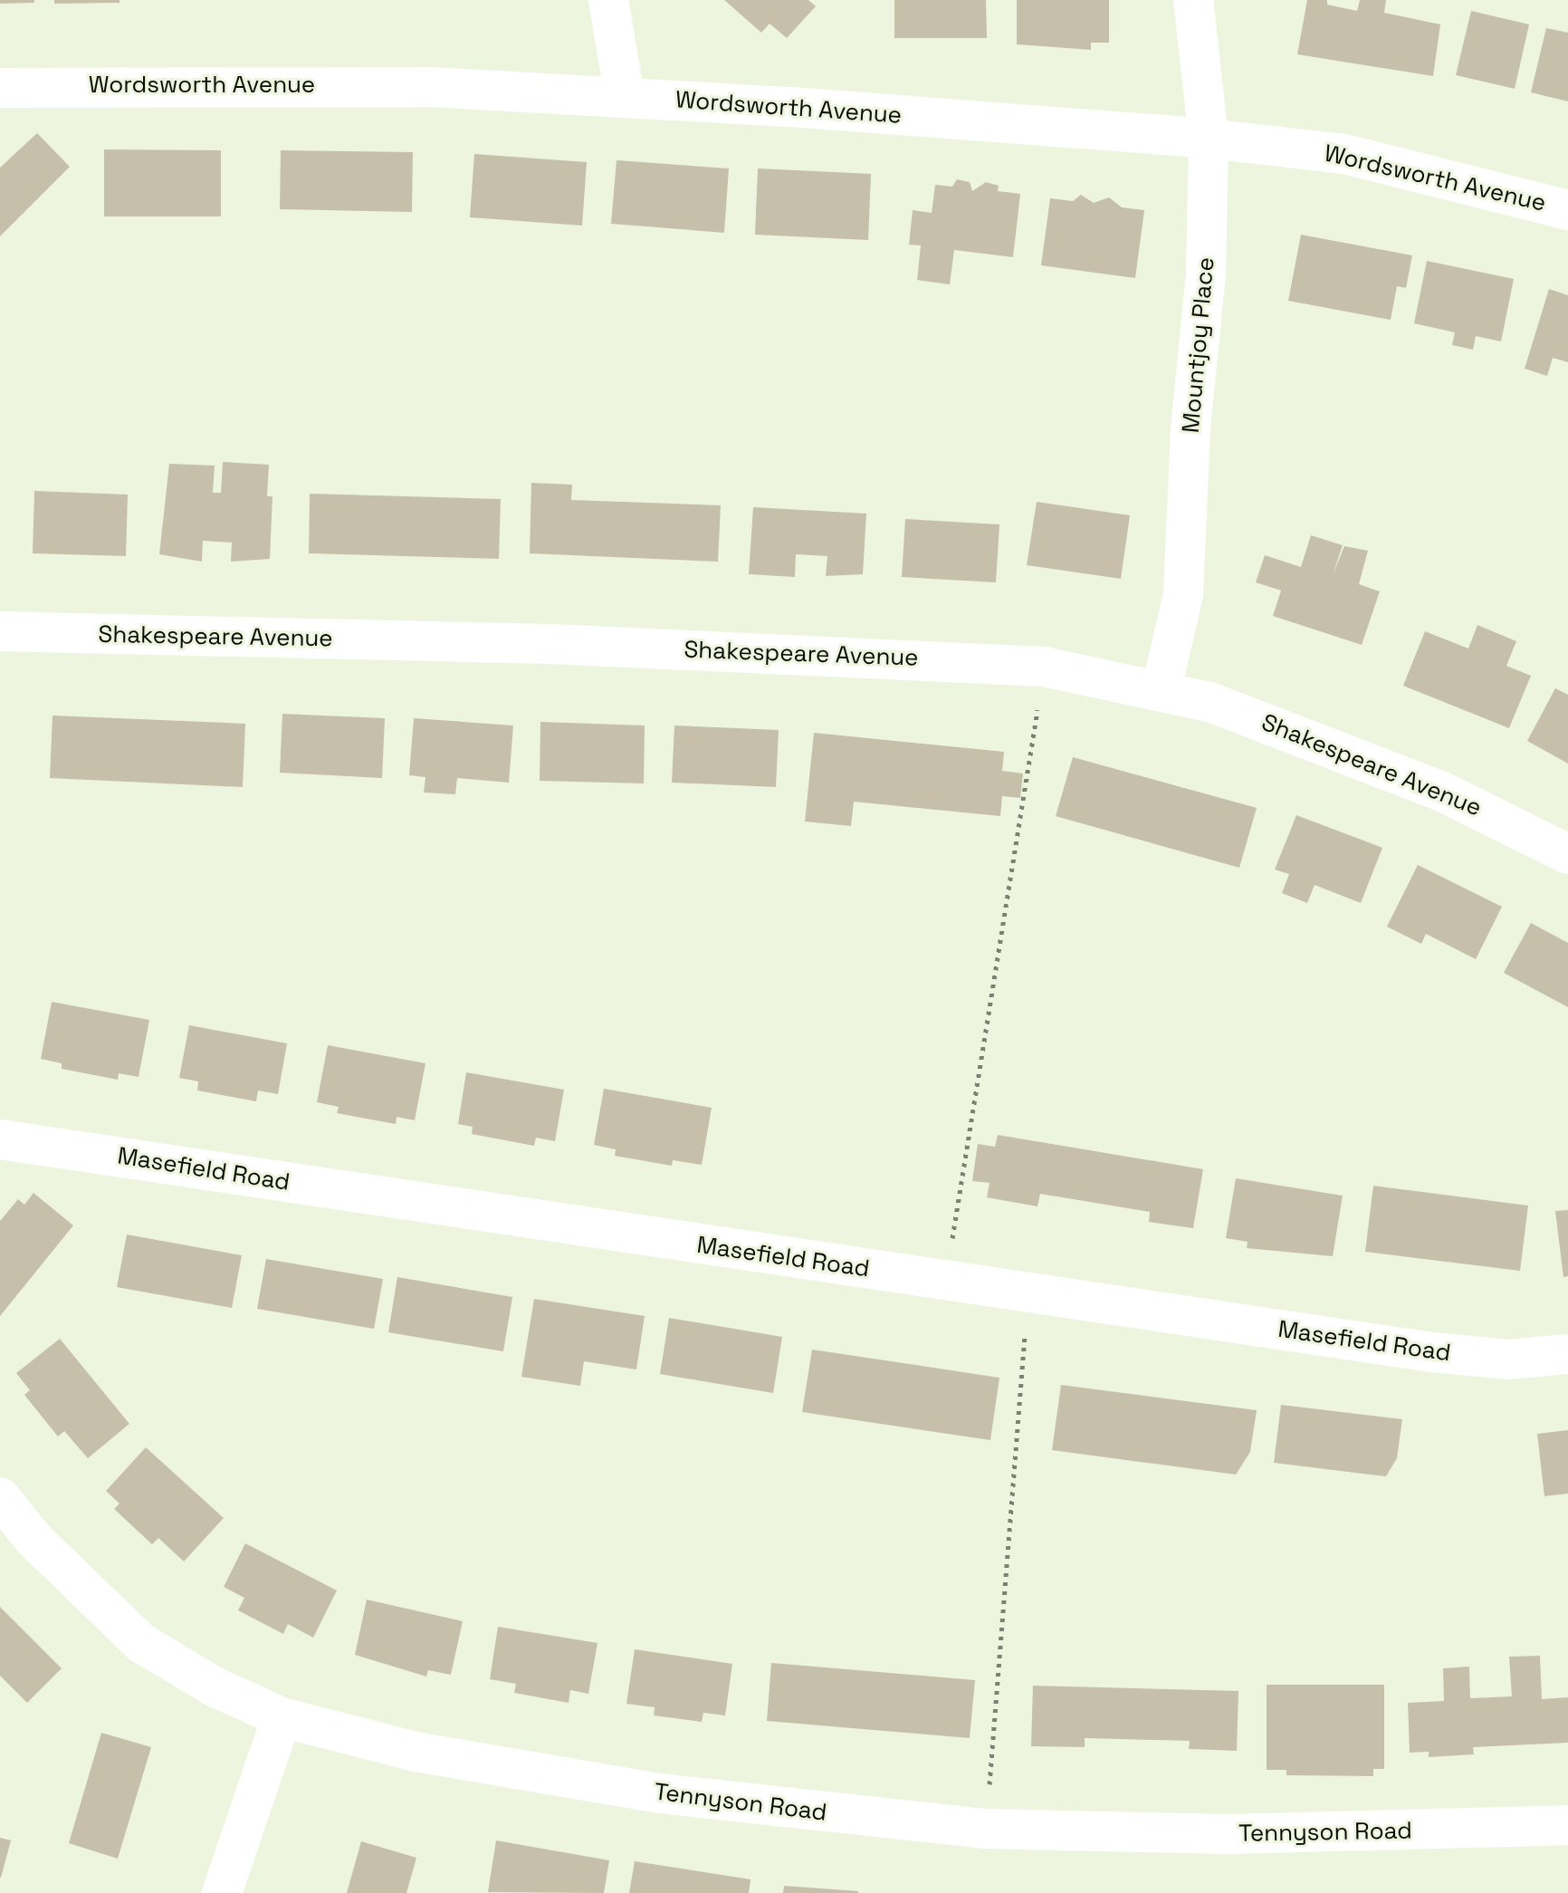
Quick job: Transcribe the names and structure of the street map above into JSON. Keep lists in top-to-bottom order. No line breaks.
{"streets":{"street":["Wordsworth Avenue","Mountjoy Place","Shakespeare Avenue","Masefield Road","Tennyson Road"]},"crossings":[["Wordsworth Avenue","Mountjoy Place"],["Mountjoy Place","Shakespeare Avenue"]]}
